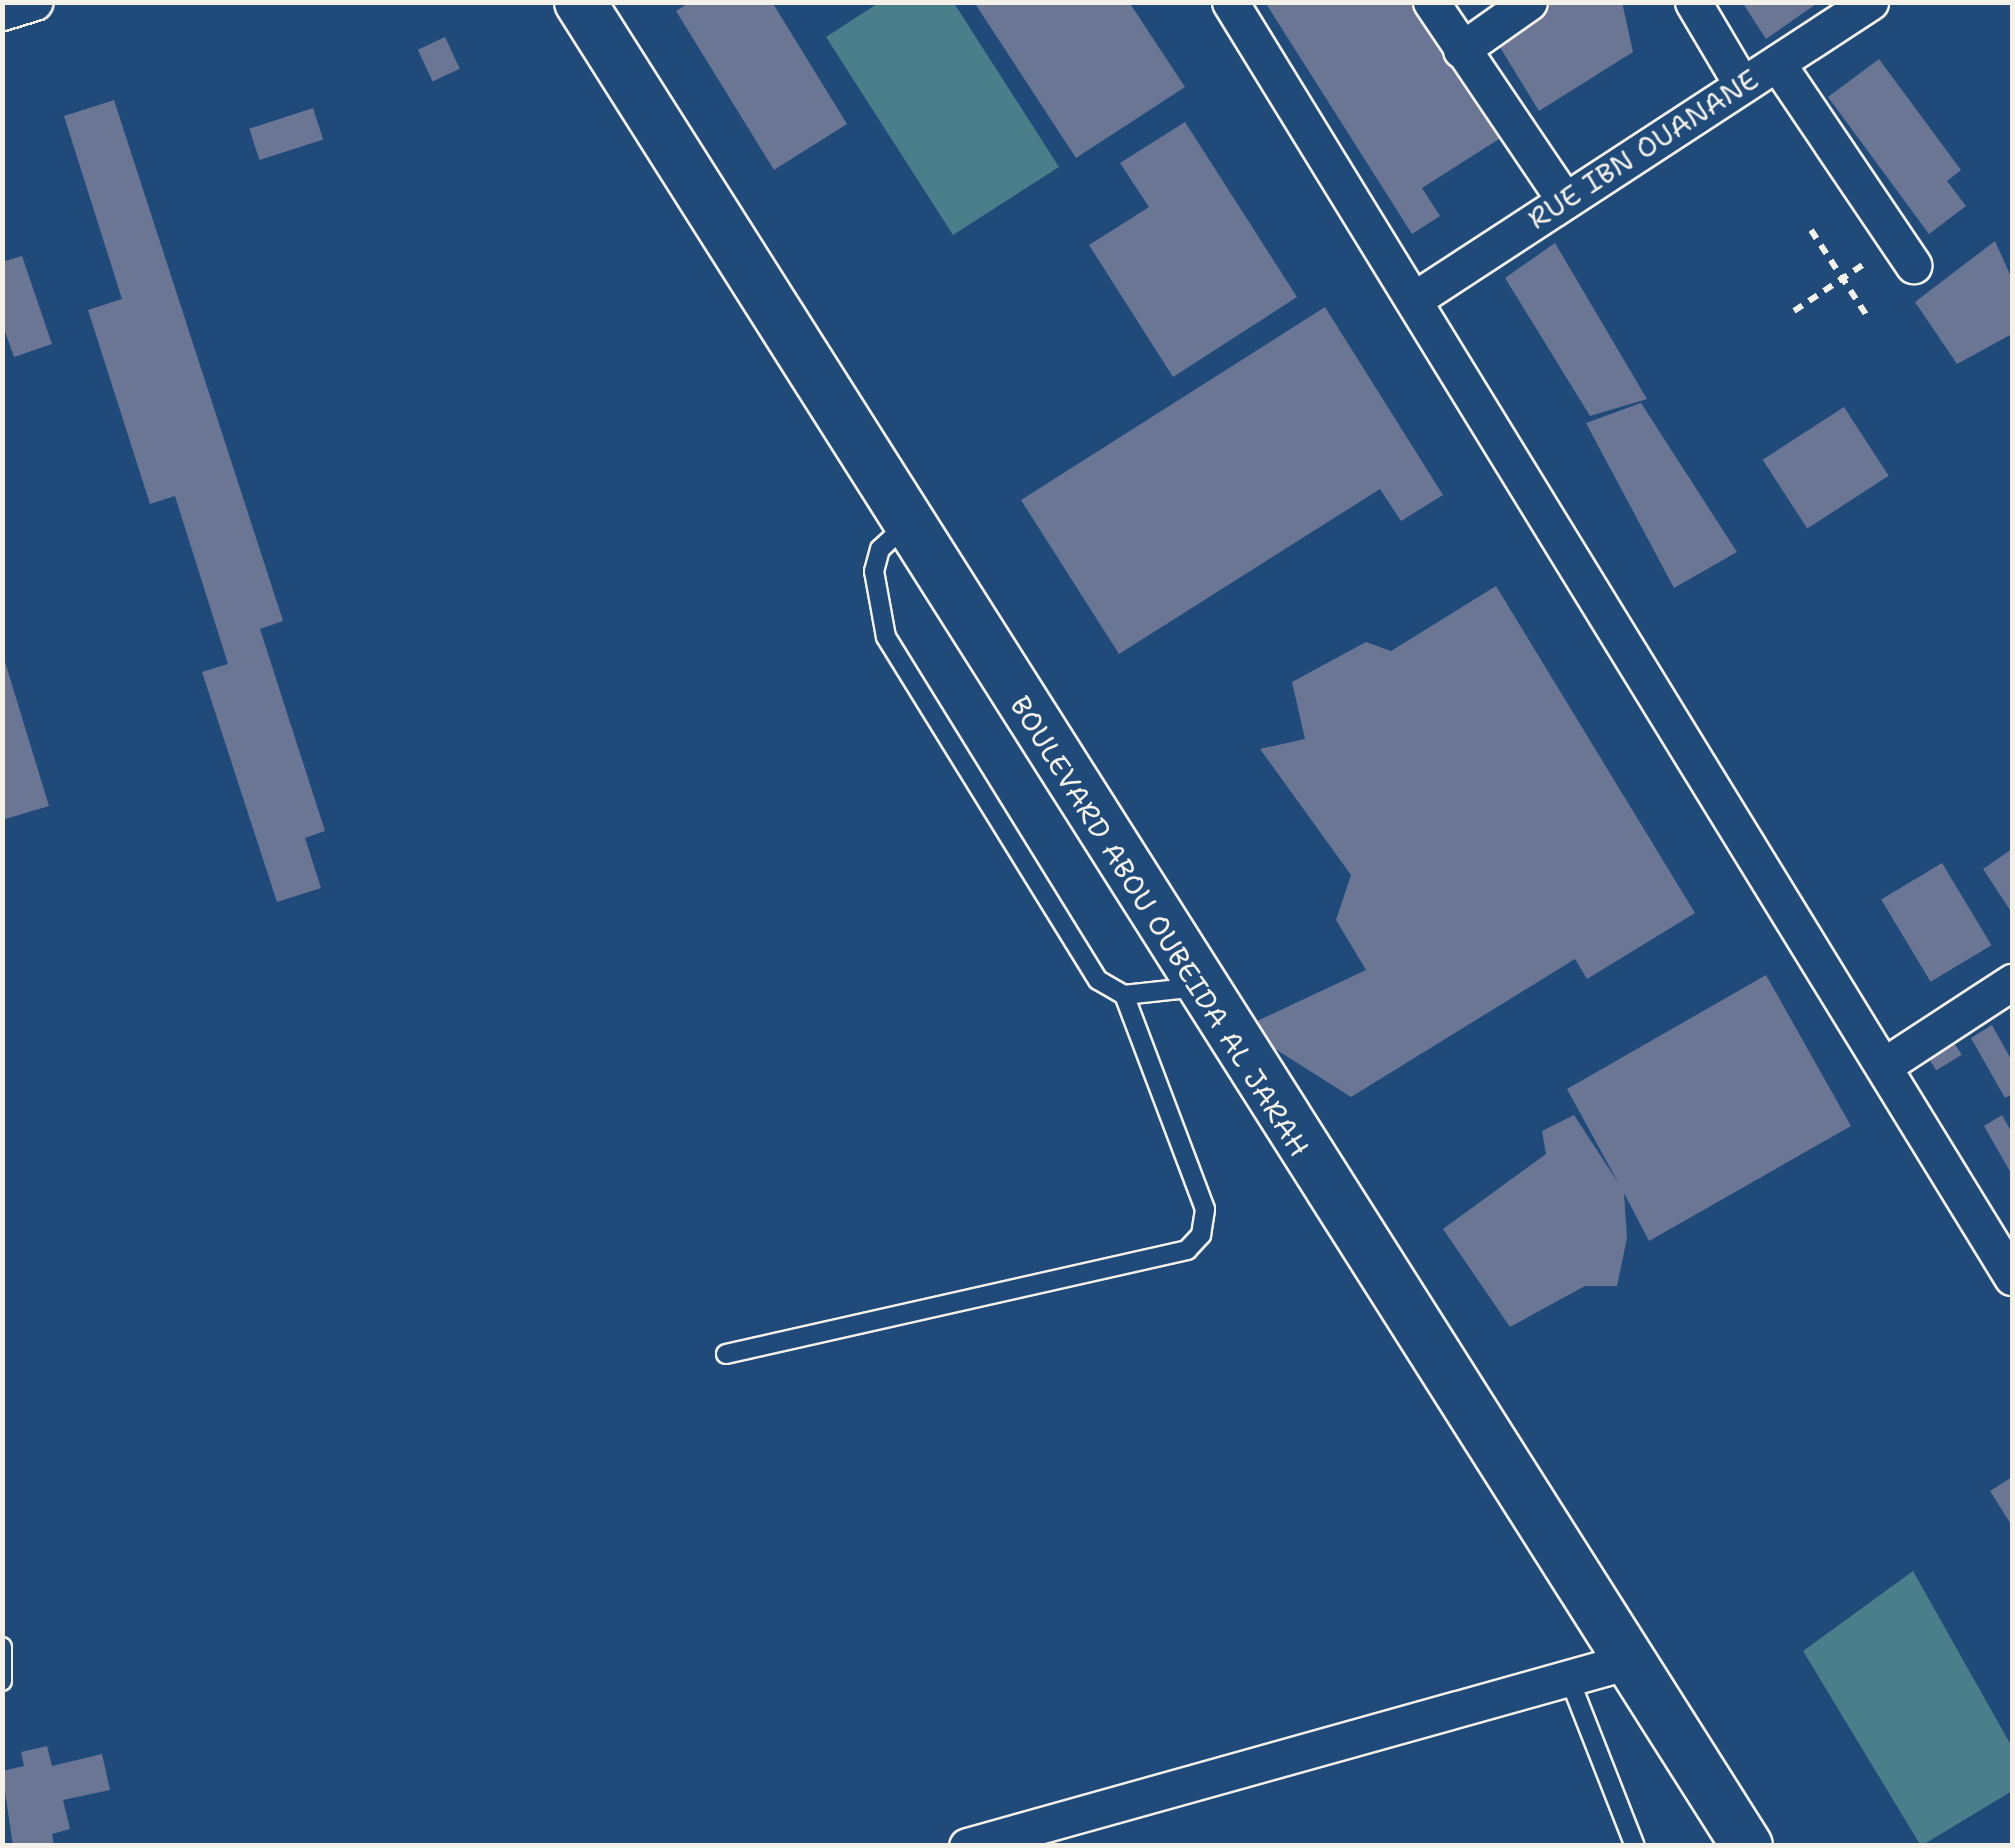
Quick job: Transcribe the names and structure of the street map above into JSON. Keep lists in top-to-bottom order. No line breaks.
{"streets":{"street":["RUE IBN OUANANE","BOULEVARD ABOU OUBEIDA AL JARAH"]}}
